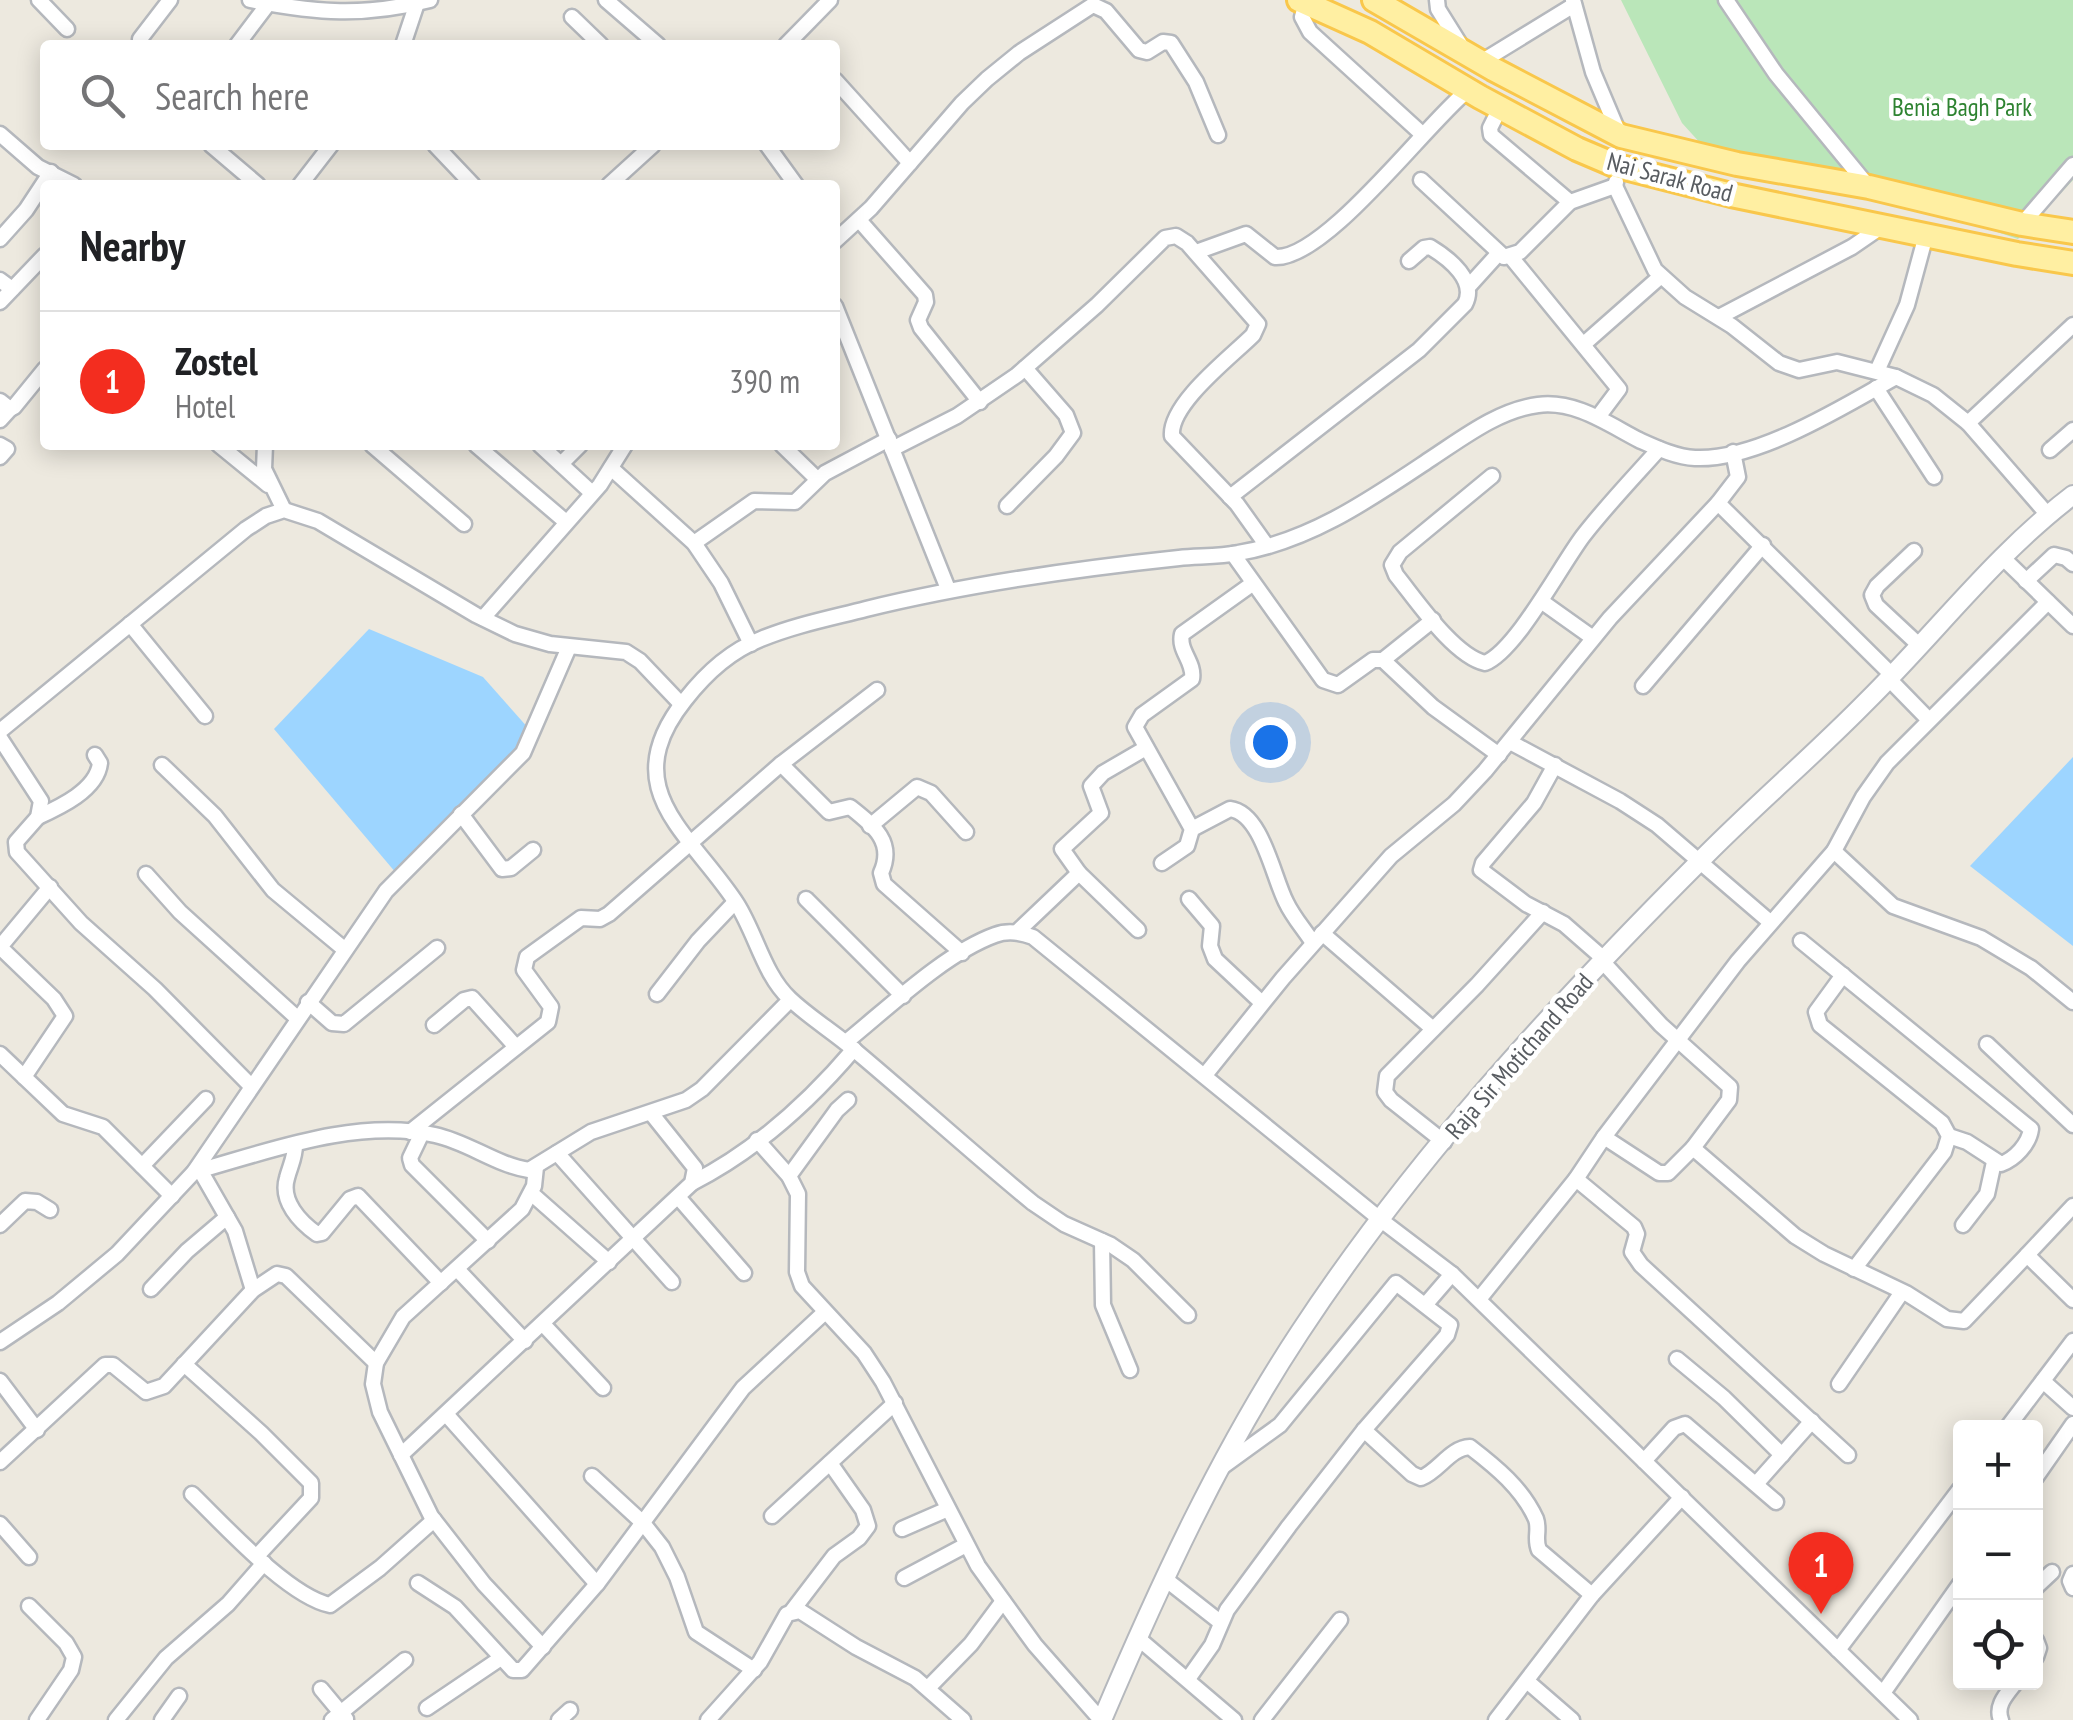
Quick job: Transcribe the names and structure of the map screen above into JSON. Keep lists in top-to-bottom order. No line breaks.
{"streets":{"main road":["Nai Sarak Road"],"street":["Raja Sir Motichand Road"]},"parks":["Benia Bagh Park"],"page":{"search":"Search here","heading":"Nearby","list":[{"mark":"1","name":"Zostel","note":"Hotel","value":"390 m"}],"map_buttons":["+","−"],"pins":"1"}}
